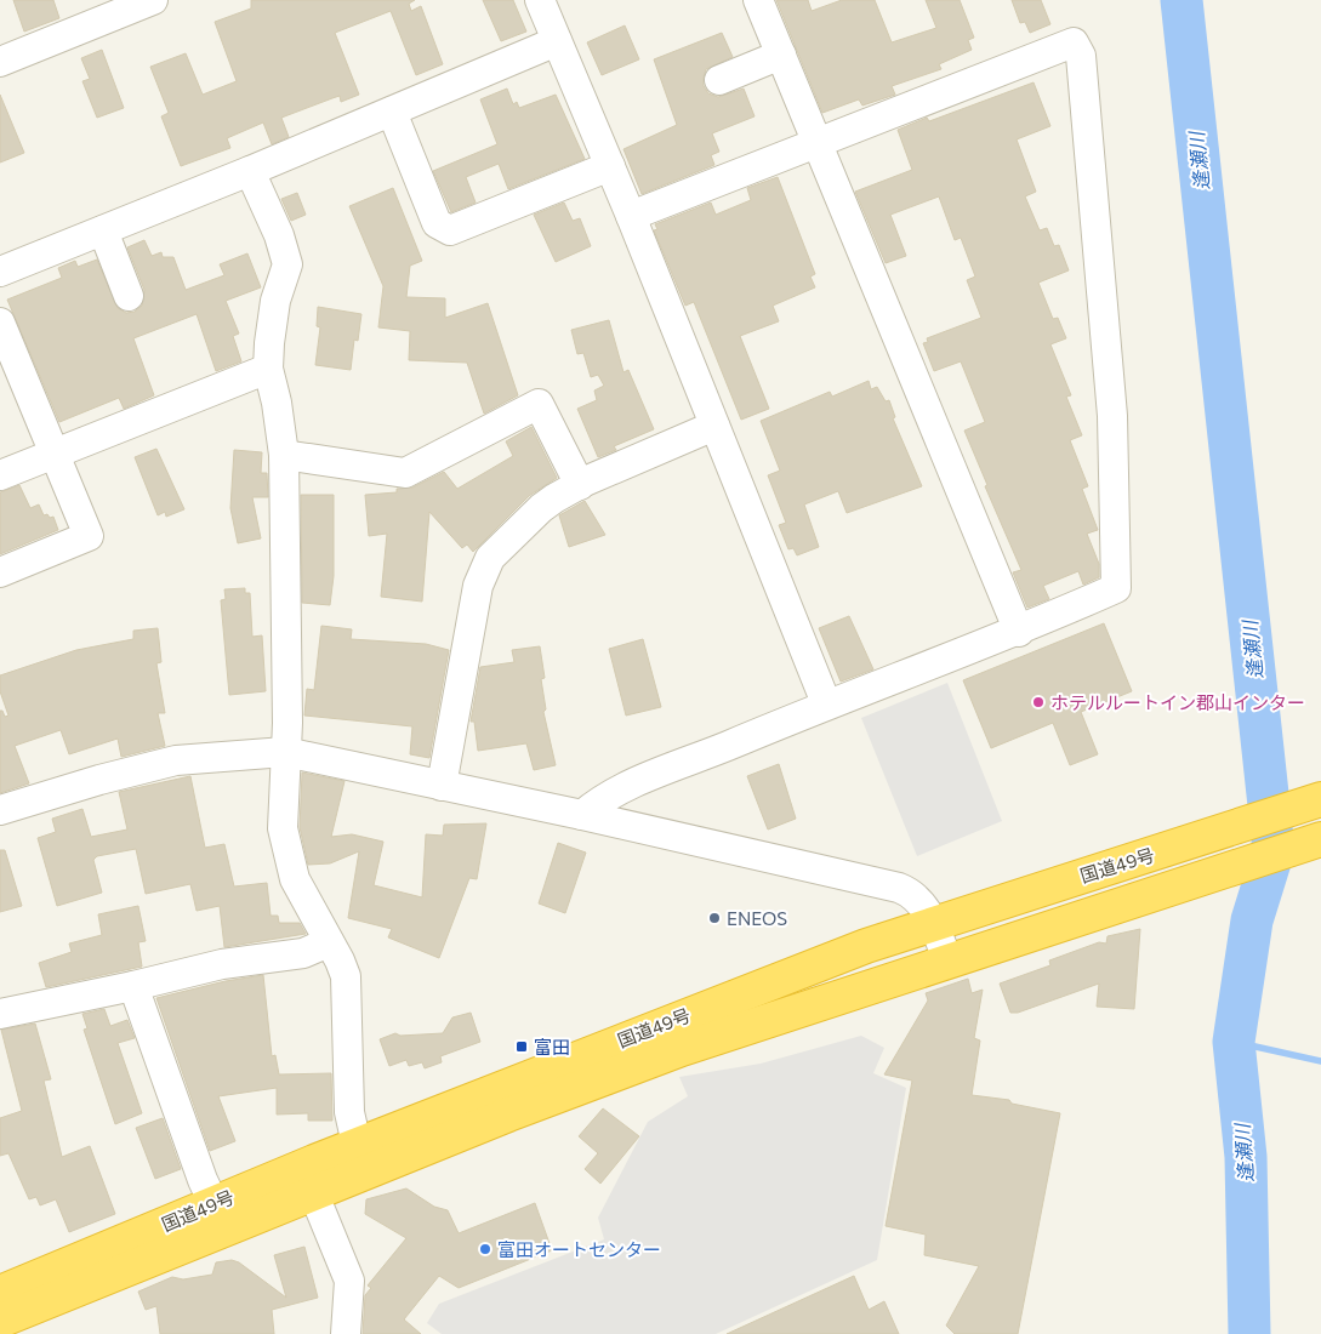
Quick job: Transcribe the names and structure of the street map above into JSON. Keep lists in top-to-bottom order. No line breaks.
{"streets":{"highway":["国道49号"]},"water":["逢瀬川"],"places":{"other":["ホテルルートイン郡山インター","ENEOS","富田オートセンター"],"transit":["富田"]}}
